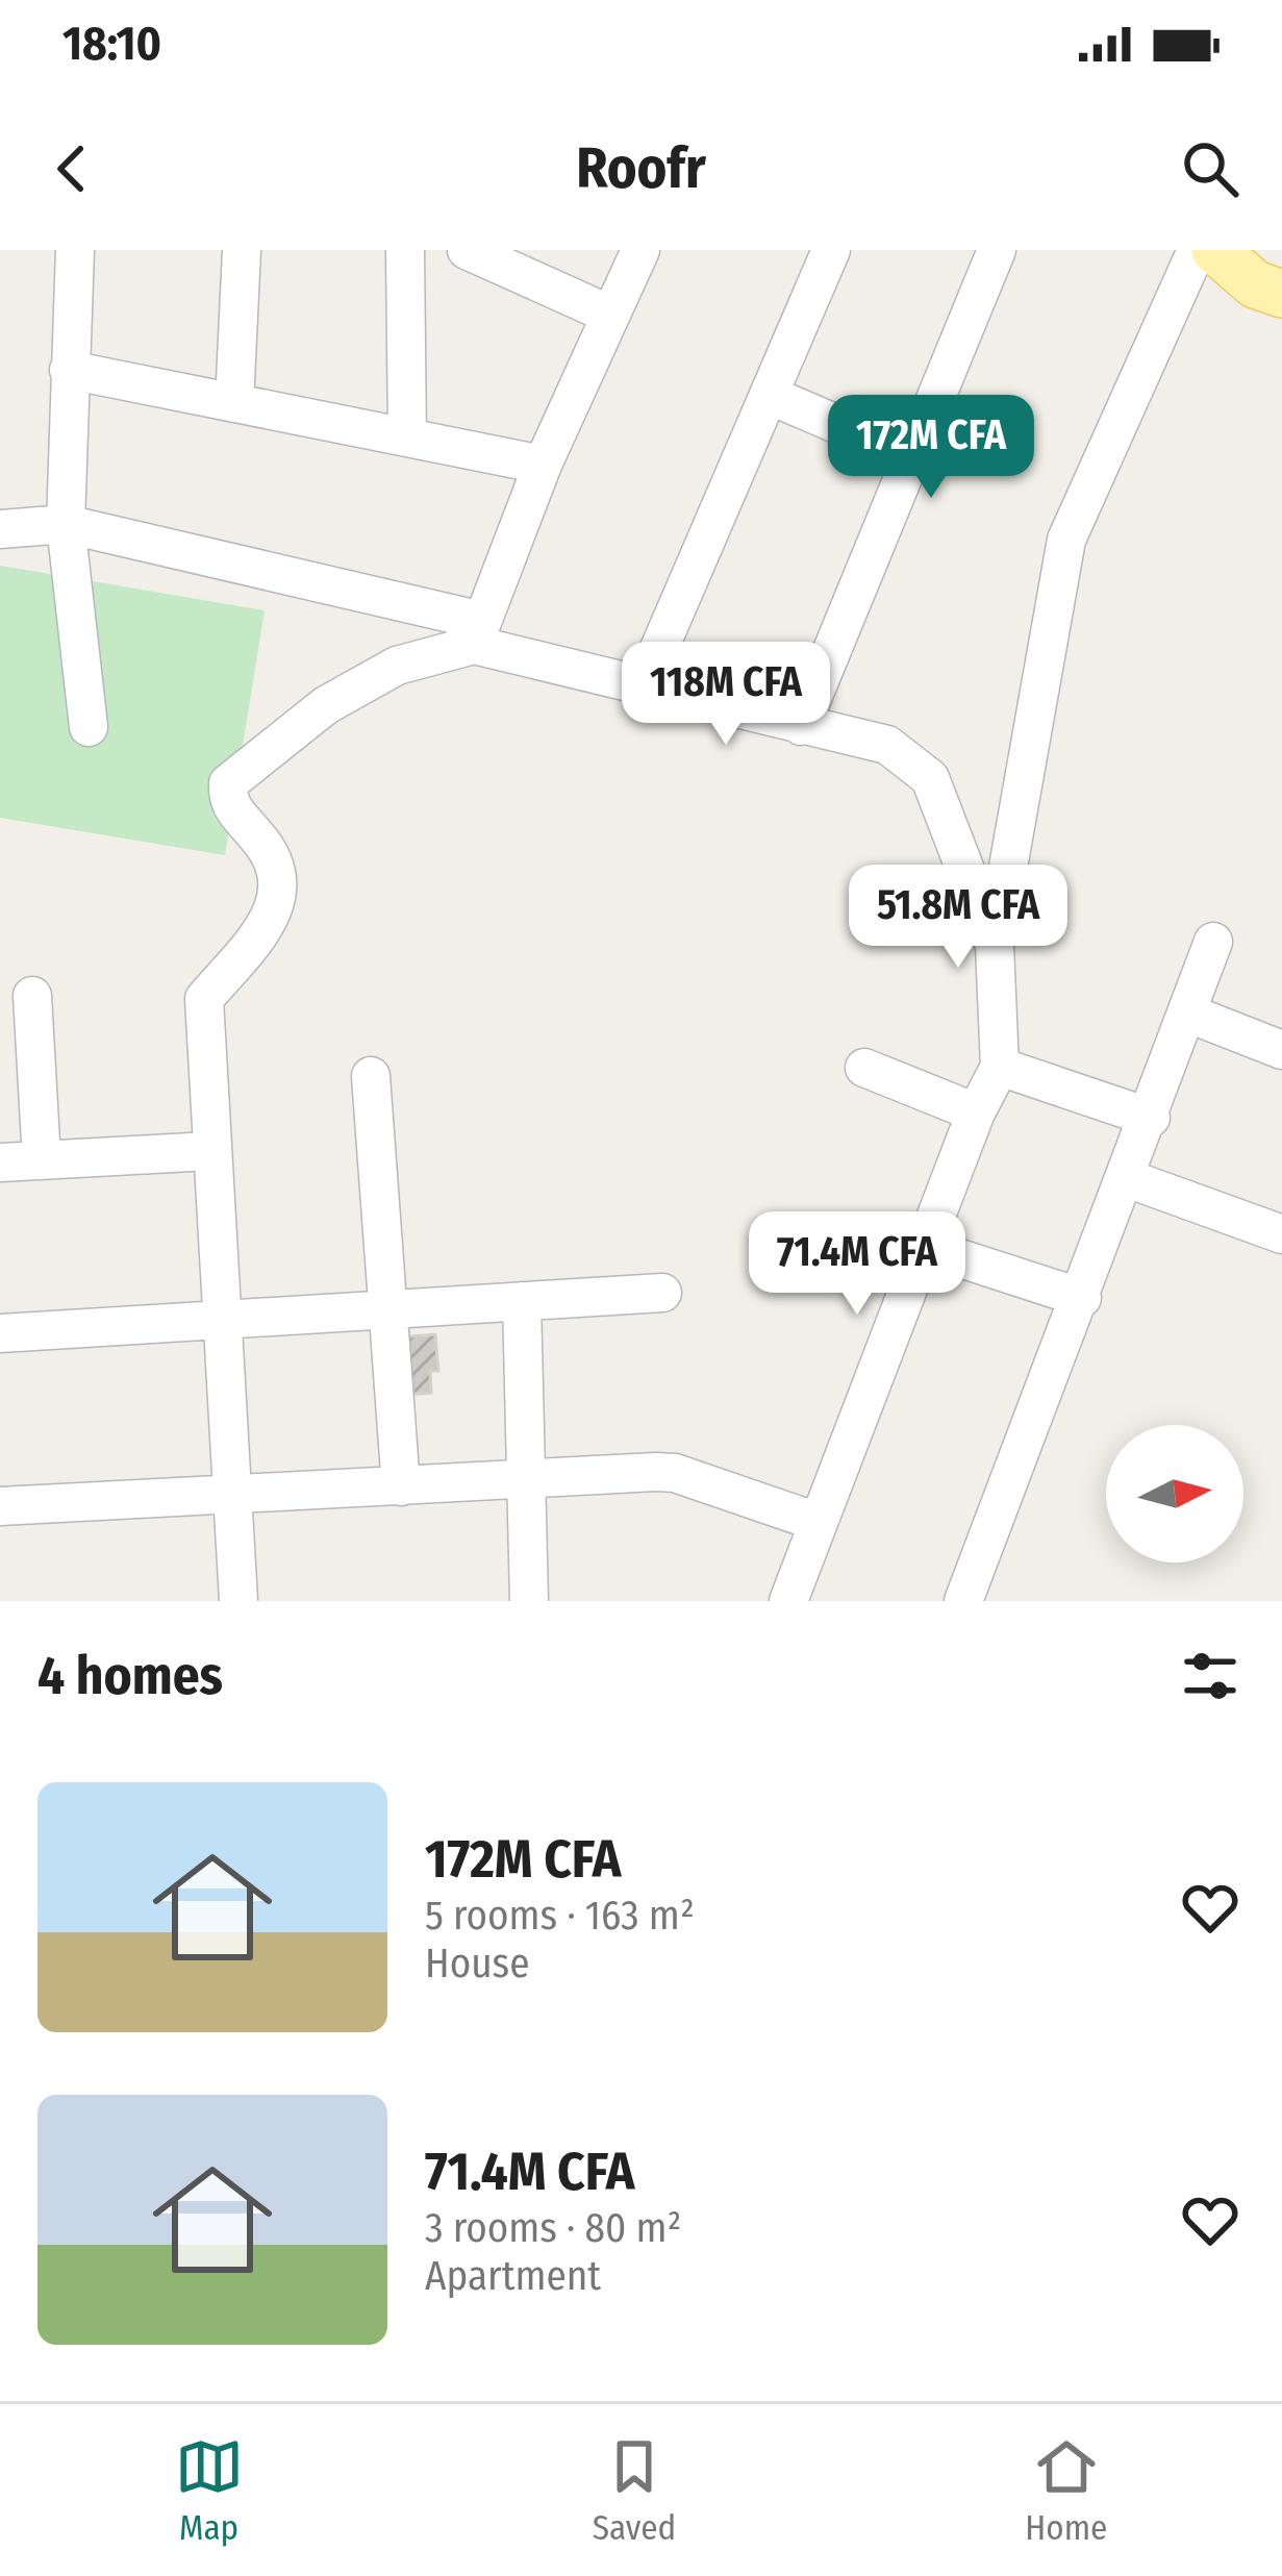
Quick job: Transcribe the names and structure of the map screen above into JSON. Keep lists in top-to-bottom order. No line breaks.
{"north":"right","page":{"status":"18:10","header":"Roofr","price":["172M CFA","118M CFA","51.8M CFA","71.4M CFA"],"heading":"4 homes","list":[{"name":"172M CFA","note":"5 rooms · 163 m² · House"},{"name":"71.4M CFA","note":"3 rooms · 80 m² · Apartment"}],"tabs":["Map","Saved","Home"]}}
